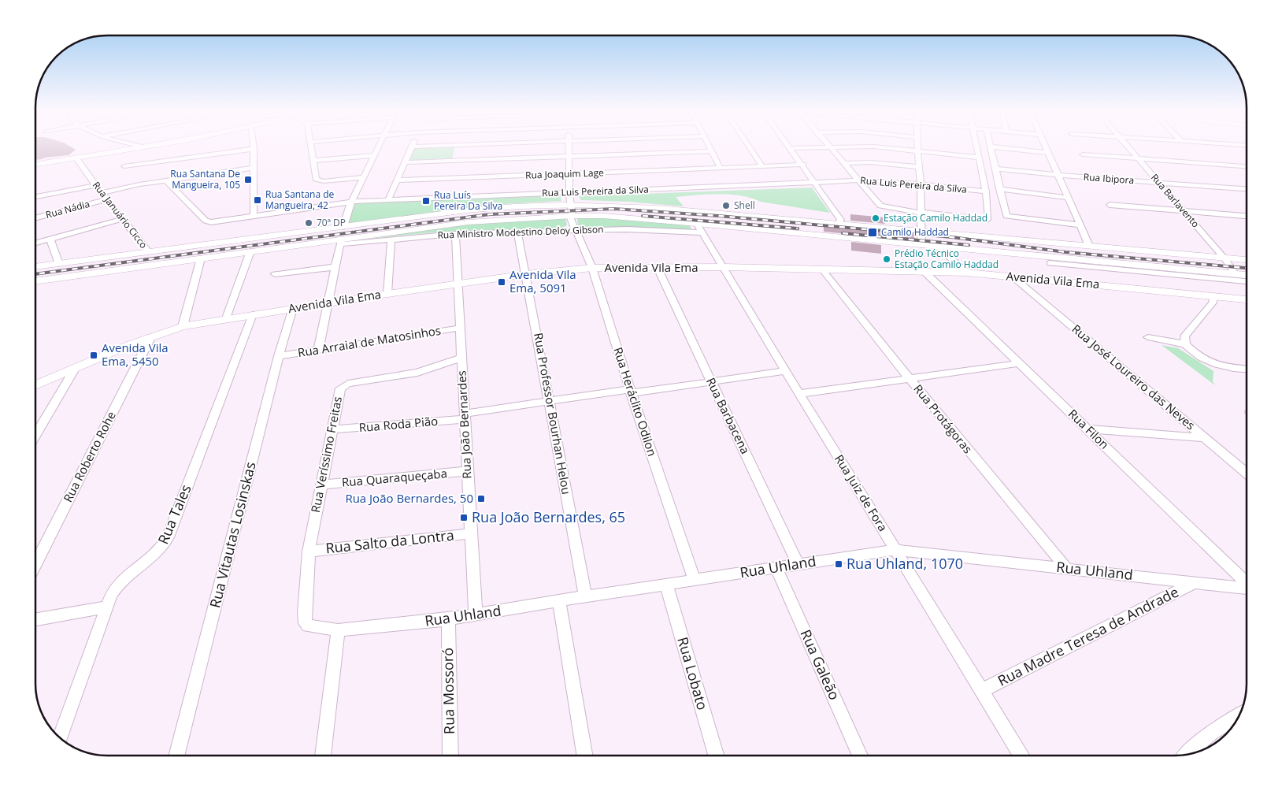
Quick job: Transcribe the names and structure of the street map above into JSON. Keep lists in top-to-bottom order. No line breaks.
{"streets":{"main road":["Avenida Vila Ema"],"street":["Rua Joaquim Lage","Rua Ibipora","Rua Luis Pereira da Silva","Rua Barlavento","Rua Nádia","Rua Januário Cicco","Rua Ministro Modestino Deloy Gibson","Rua Arraial de Matosinhos","Rua José Loureiro das Neves","Rua Heráclito Odilon","Rua Professor Bourhan Helou","Rua Barbacena","Rua Protágoras","Rua Roda Pião","Rua João Bernardes","Rua Filon","Rua Veríssimo Freitas","Rua Roberto Rohe","Rua Quaraqueçaba","Rua Juiz de Fora","Rua Tales","Rua Vitautas Losinskas","Rua Salto da Lontra","Rua Uhland","Rua Madre Teresa de Andrade","Rua Galeão","Rua Lobato","Rua Mossoró"]},"crossings":[["Rua Joaquim Lage","Rua Heráclito Odilon"],["Rua Ibipora","Rua Barlavento"],["Rua Luis Pereira da Silva","Rua Heráclito Odilon"],["Rua Nádia","Rua Januário Cicco"],["Rua Ministro Modestino Deloy Gibson","Rua Heráclito Odilon"],["Rua Ministro Modestino Deloy Gibson","Rua Professor Bourhan Helou"],["Rua Ministro Modestino Deloy Gibson","Rua João Bernardes"],["Rua Ministro Modestino Deloy Gibson","Rua Juiz de Fora"],["Avenida Vila Ema","Rua José Loureiro das Neves"],["Avenida Vila Ema","Rua Heráclito Odilon"],["Avenida Vila Ema","Rua Professor Bourhan Helou"],["Avenida Vila Ema","Rua Barbacena"],["Avenida Vila Ema","Rua Protágoras"],["Avenida Vila Ema","Rua João Bernardes"],["Avenida Vila Ema","Rua Filon"],["Avenida Vila Ema","Rua Roberto Rohe"],["Avenida Vila Ema","Rua Juiz de Fora"],["Avenida Vila Ema","Rua Tales"],["Avenida Vila Ema","Rua Vitautas Losinskas"],["Rua Arraial de Matosinhos","Rua João Bernardes"],["Rua Arraial de Matosinhos","Rua Vitautas Losinskas"],["Rua Heráclito Odilon","Rua Roda Pião"],["Rua Heráclito Odilon","Rua Uhland"],["Rua Professor Bourhan Helou","Rua Roda Pião"],["Rua Professor Bourhan Helou","Rua Uhland"],["Rua Barbacena","Rua Roda Pião"],["Rua Barbacena","Rua Uhland"],["Rua Protágoras","Rua Uhland"],["Rua Roda Pião","Rua João Bernardes"],["Rua Roda Pião","Rua Veríssimo Freitas"],["Rua Roda Pião","Rua Juiz de Fora"],["Rua João Bernardes","Rua Veríssimo Freitas"],["Rua João Bernardes","Rua Quaraqueçaba"],["Rua João Bernardes","Rua Salto da Lontra"],["Rua João Bernardes","Rua Uhland"],["Rua Veríssimo Freitas","Rua Quaraqueçaba"],["Rua Veríssimo Freitas","Rua Salto da Lontra"],["Rua Veríssimo Freitas","Rua Uhland"],["Rua Juiz de Fora","Rua Uhland"],["Rua Juiz de Fora","Rua Madre Teresa de Andrade"],["Rua Uhland","Rua Madre Teresa de Andrade"],["Rua Uhland","Rua Galeão"],["Rua Uhland","Rua Lobato"],["Rua Uhland","Rua Mossoró"]],"places":{"transit":["Rua Santana De Mangueira, 105","Rua Santana de Mangueira, 42","Rua Luís Pereira Da Silva","Camilo Haddad","Avenida Vila Ema, 5091","Avenida Vila Ema, 5450","Rua João Bernardes, 50","Rua João Bernardes, 65","Rua Uhland, 1070"],"other":["Shell","Estação Camilo Haddad","70ª DP","Prédio Técnico Estação Camilo Haddad"]}}
